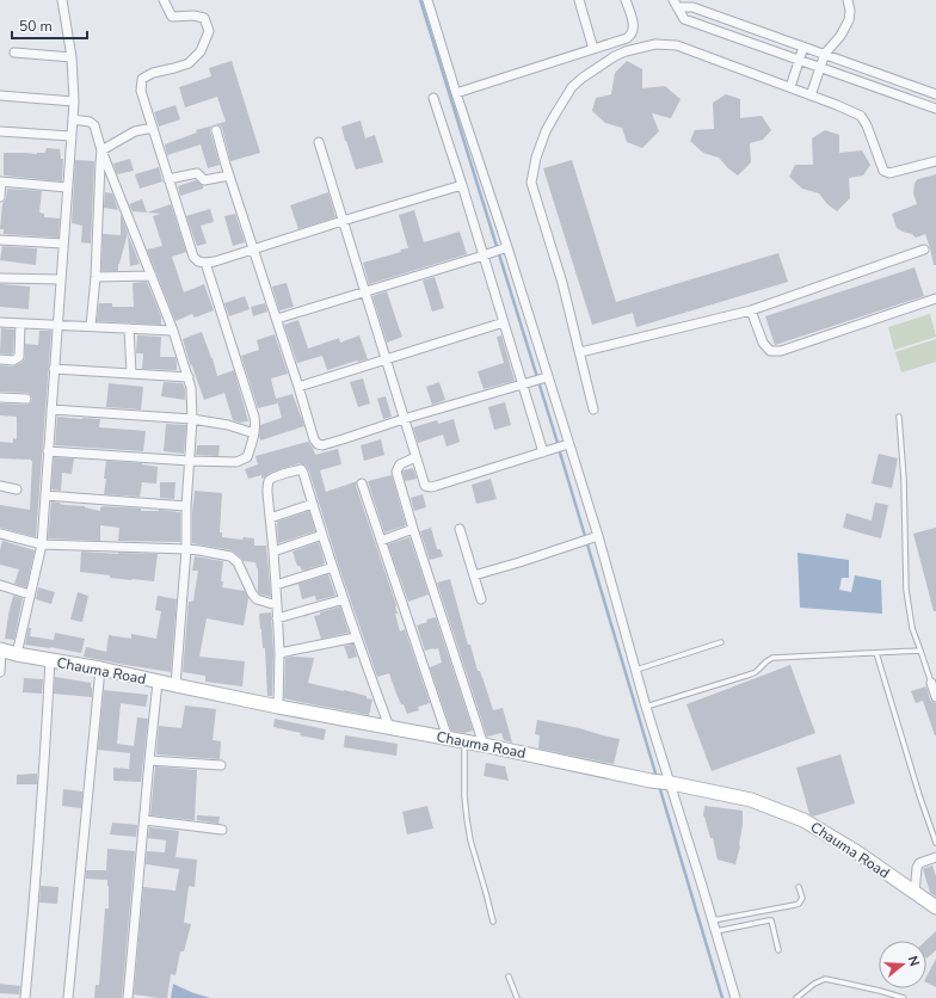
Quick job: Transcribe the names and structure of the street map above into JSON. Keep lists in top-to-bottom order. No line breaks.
{"streets":{"street":["Chauma Road"]},"scale_bar":"50 m","north":"right"}
